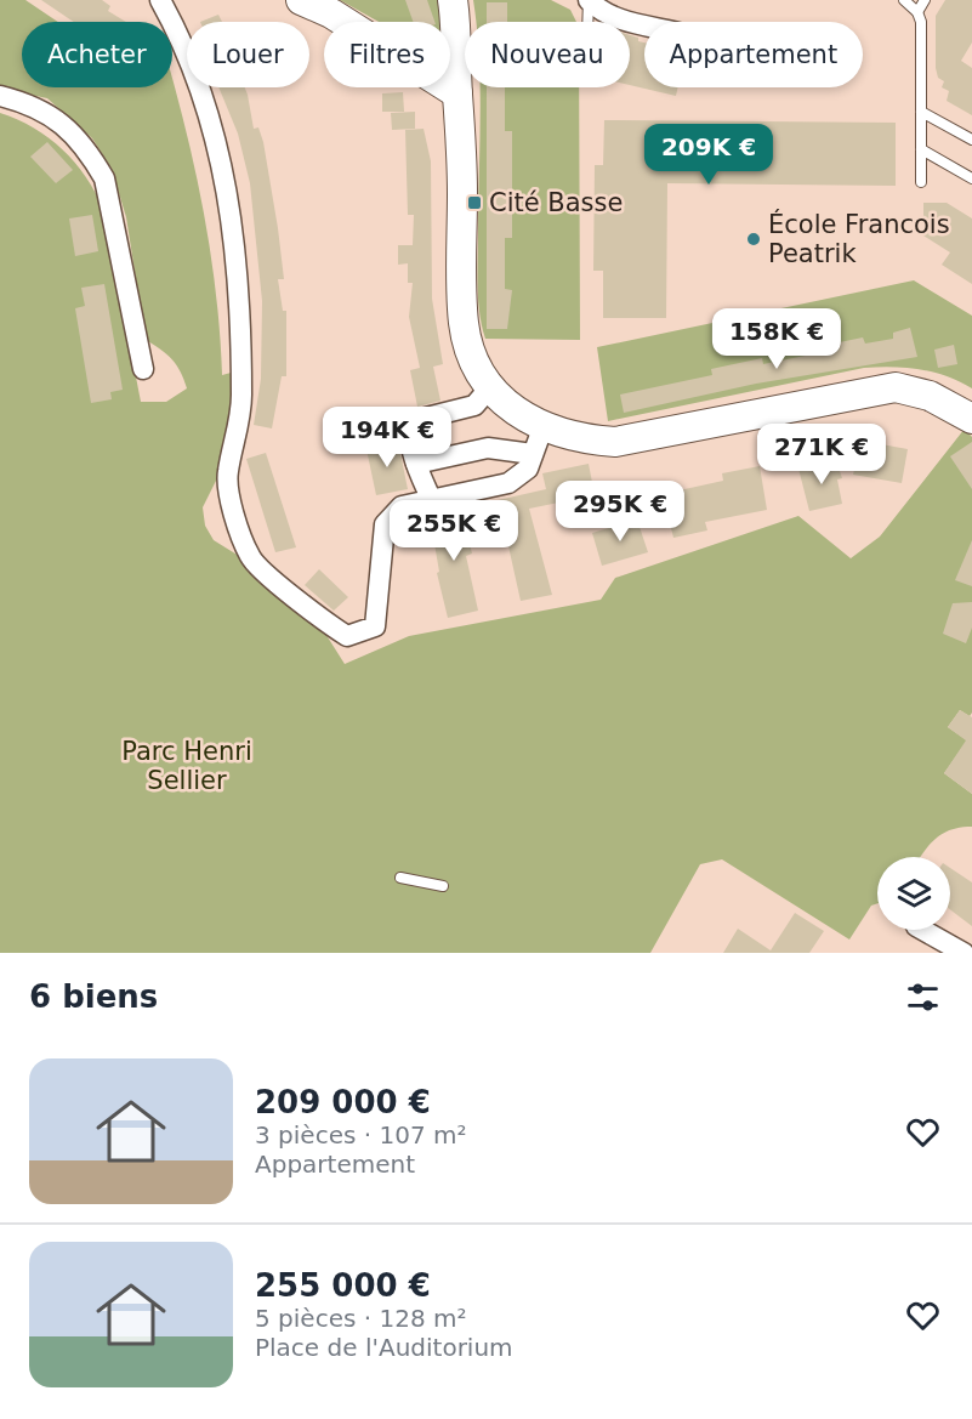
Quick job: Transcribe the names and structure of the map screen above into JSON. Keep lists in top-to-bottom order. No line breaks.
{"parks":["Parc Henri Sellier"],"places":{"transit":["Cité Basse"],"other":["École Francois Peatrik"]},"page":{"chip":["Acheter","Louer","Filtres","Nouveau","Appartement"],"price":["209K €","158K €","194K €","271K €","295K €","255K €"],"heading":"6 biens","list":[{"name":"209 000 €","note":"3 pièces · 107 m² · Appartement"},{"name":"255 000 €","note":"5 pièces · 128 m² · Place de l'Auditorium"}]}}
